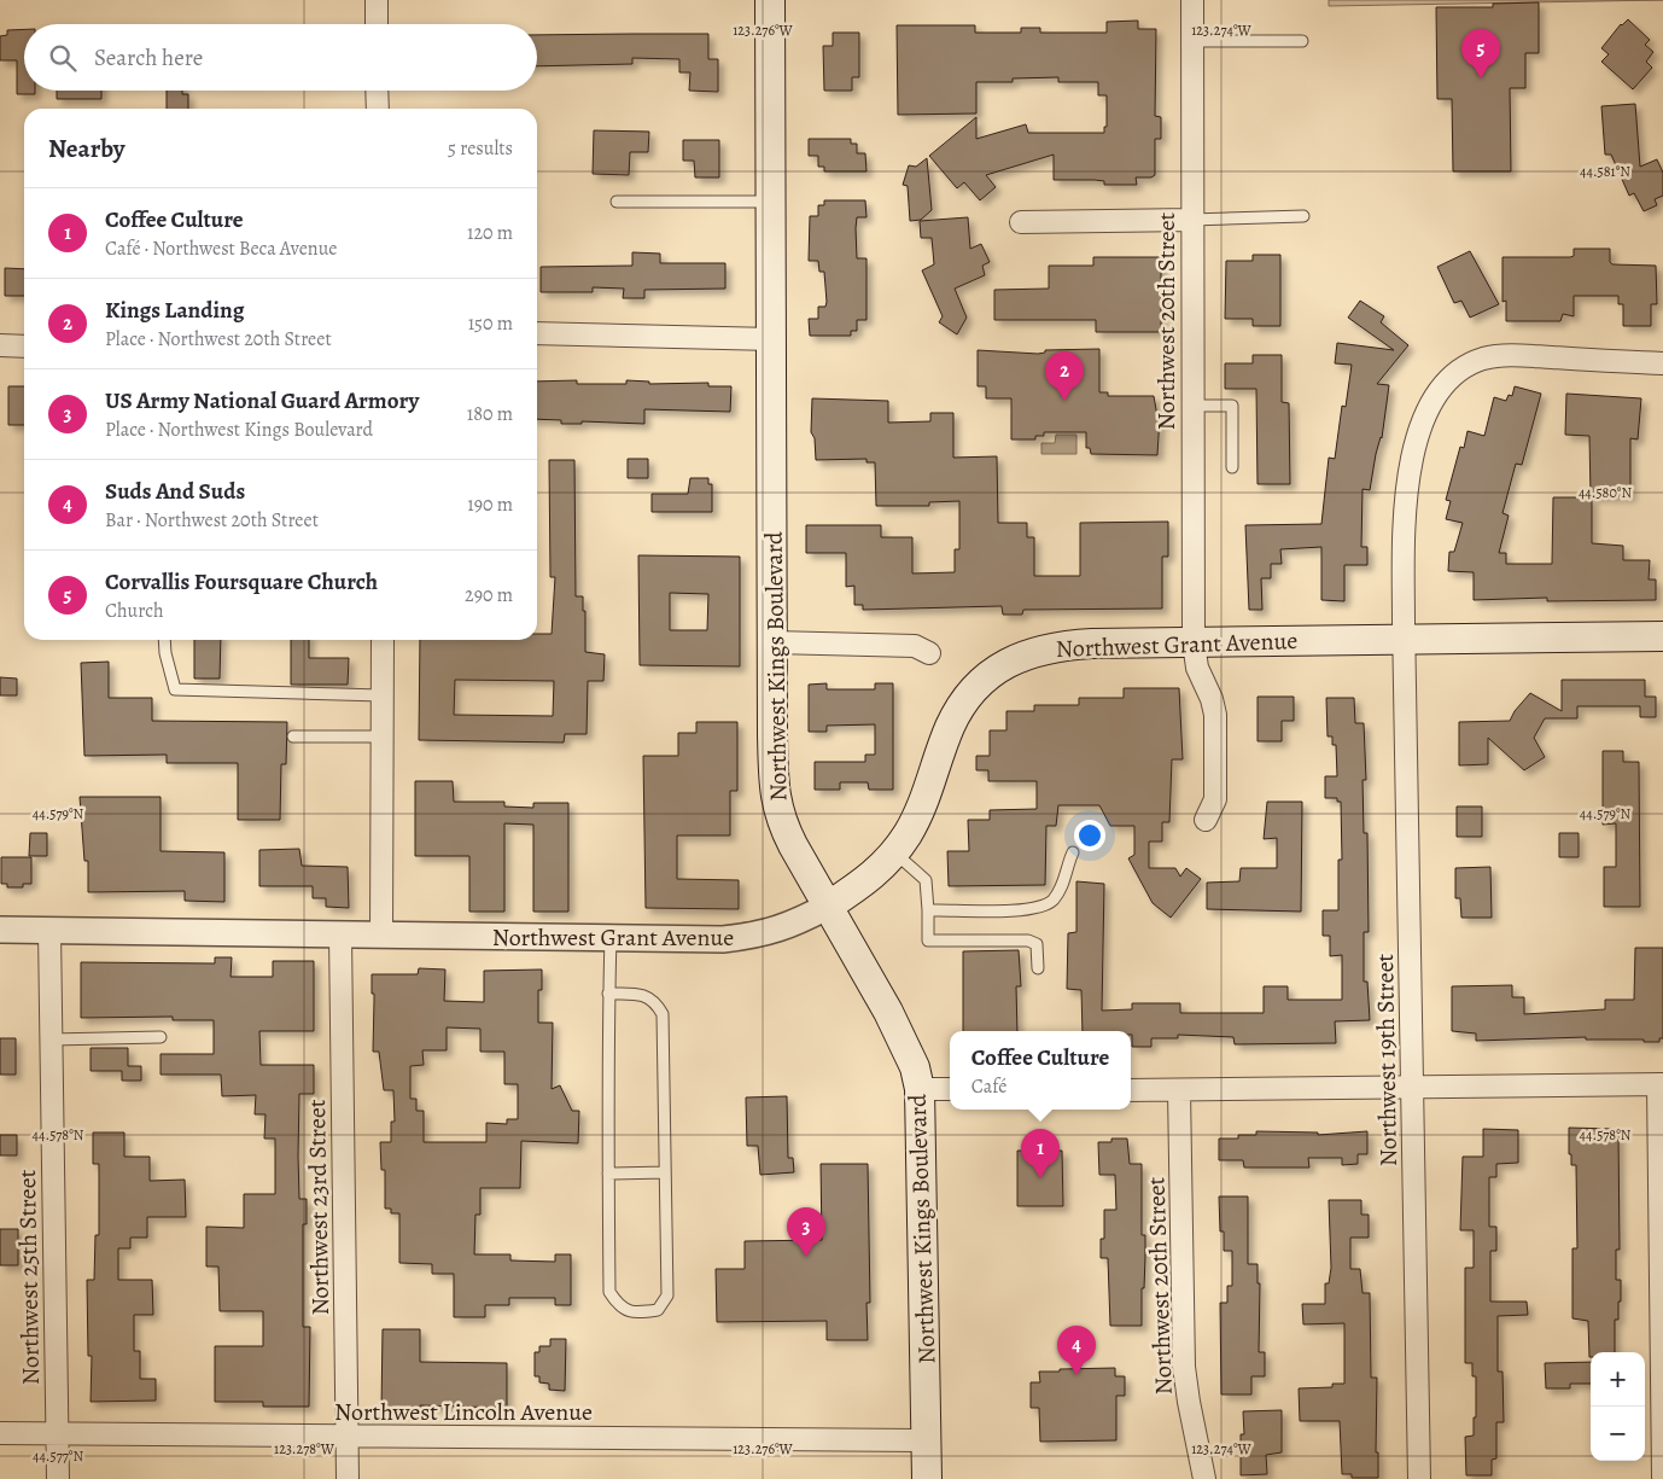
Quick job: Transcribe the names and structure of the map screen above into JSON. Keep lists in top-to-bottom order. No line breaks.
{"streets":{"main road":["Northwest Grant Avenue","Northwest Kings Boulevard"],"street":["Northwest 20th Street","Northwest 19th Street","Northwest 23rd Street","Northwest 25th Street","Northwest Lincoln Avenue"]},"crossings":[["Northwest 20th Street","Northwest Grant Avenue"],["Northwest Grant Avenue","Northwest Kings Boulevard"],["Northwest Grant Avenue","Northwest 19th Street"],["Northwest Grant Avenue","Northwest 23rd Street"],["Northwest Grant Avenue","Northwest 25th Street"],["Northwest Kings Boulevard","Northwest Lincoln Avenue"],["Northwest 23rd Street","Northwest Lincoln Avenue"],["Northwest 25th Street","Northwest Lincoln Avenue"]],"page":{"search":"Search here","pins":["5","2","1","3","4"],"heading":["Nearby","5 results"],"list":[{"mark":"1","name":"Coffee Culture","note":"Café · Northwest Beca Avenue","value":"120 m"},{"mark":"2","name":"Kings Landing","note":"Place · Northwest 20th Street","value":"150 m"},{"mark":"3","name":"US Army National Guard Armory","note":"Place · Northwest Kings Boulevard","value":"180 m"},{"mark":"4","name":"Suds And Suds","note":"Bar · Northwest 20th Street","value":"190 m"},{"mark":"5","name":"Corvallis Foursquare Church","note":"Church","value":"290 m"}],"popup":["Coffee Culture","Café"],"map_buttons":["+","−"]},"coordinates":["123.276°W","123.274°W","44.581°N","44.580°N","44.579°N","44.578°N","123.278°W","44.577°N"]}
